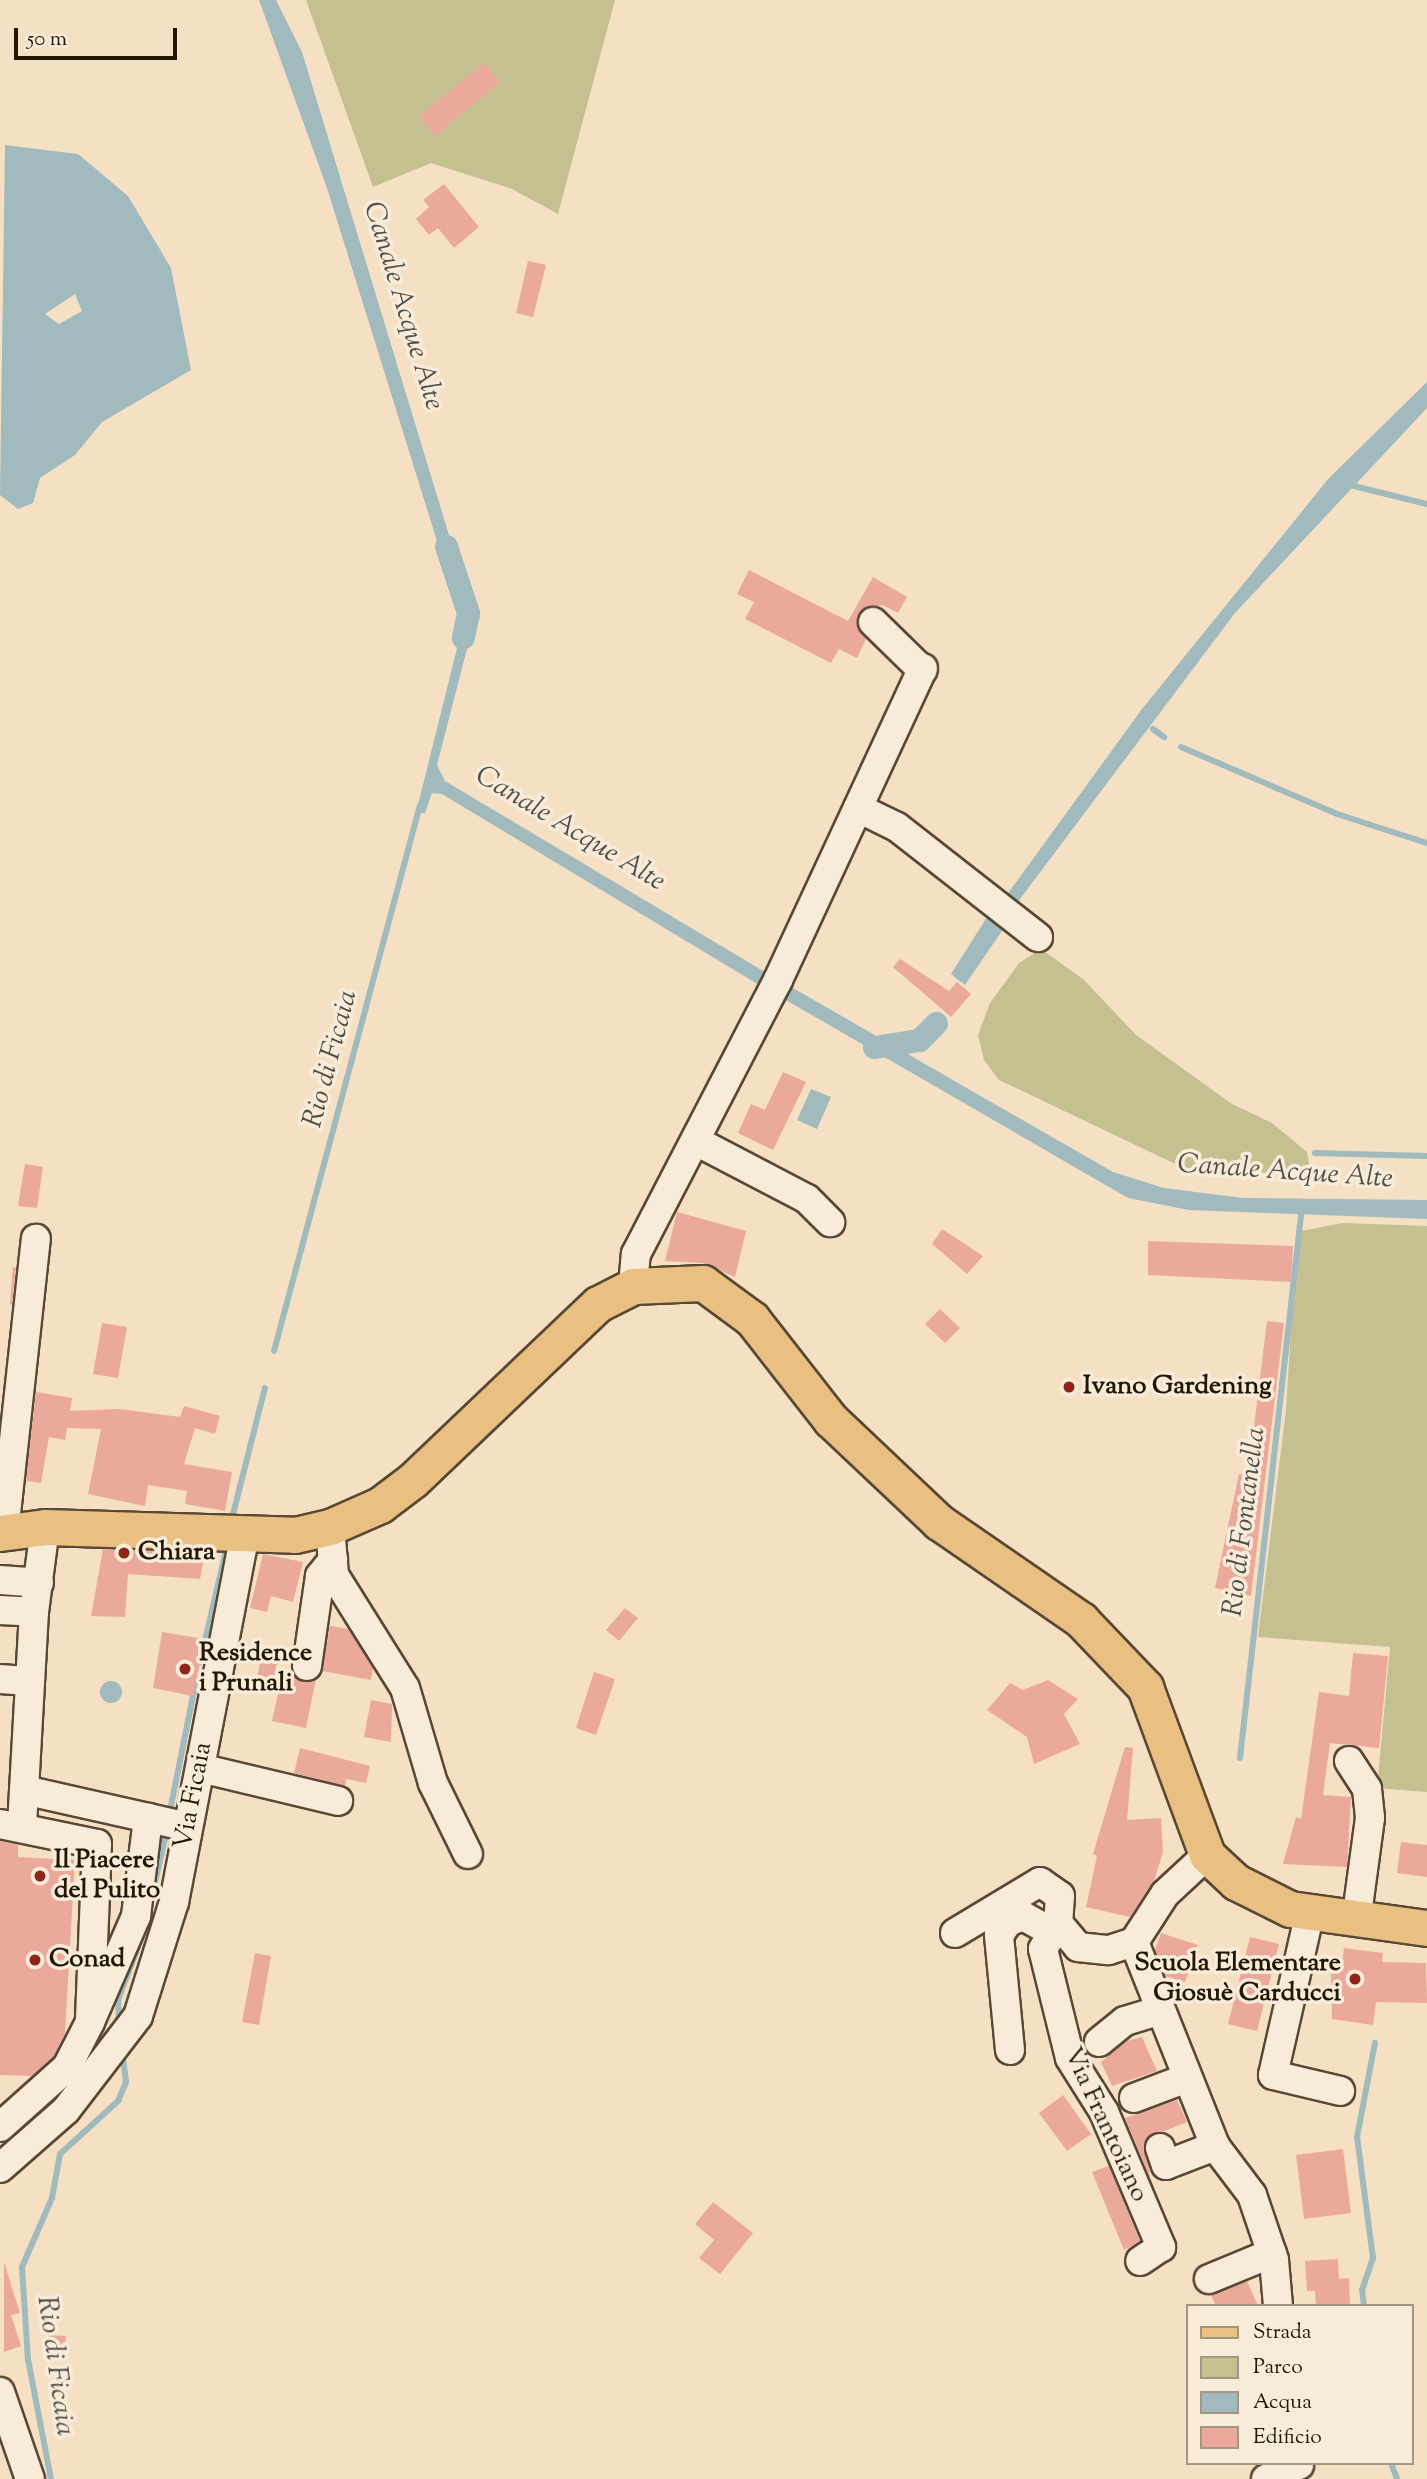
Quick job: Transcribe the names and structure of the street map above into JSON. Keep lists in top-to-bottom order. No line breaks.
{"streets":{"street":["Via Ficaia","Via Frantoiano"]},"water":["Canale Acque Alte","Rio di Ficaia","Rio di Fontanella"],"places":["Ivano Gardening","Chiara","Residence i Prunali","Il Piacere del Pulito","Conad","Scuola Elementare Giosuè Carducci"],"legend":["Strada","Parco","Acqua","Edificio"],"scale_bar":"50 m"}
